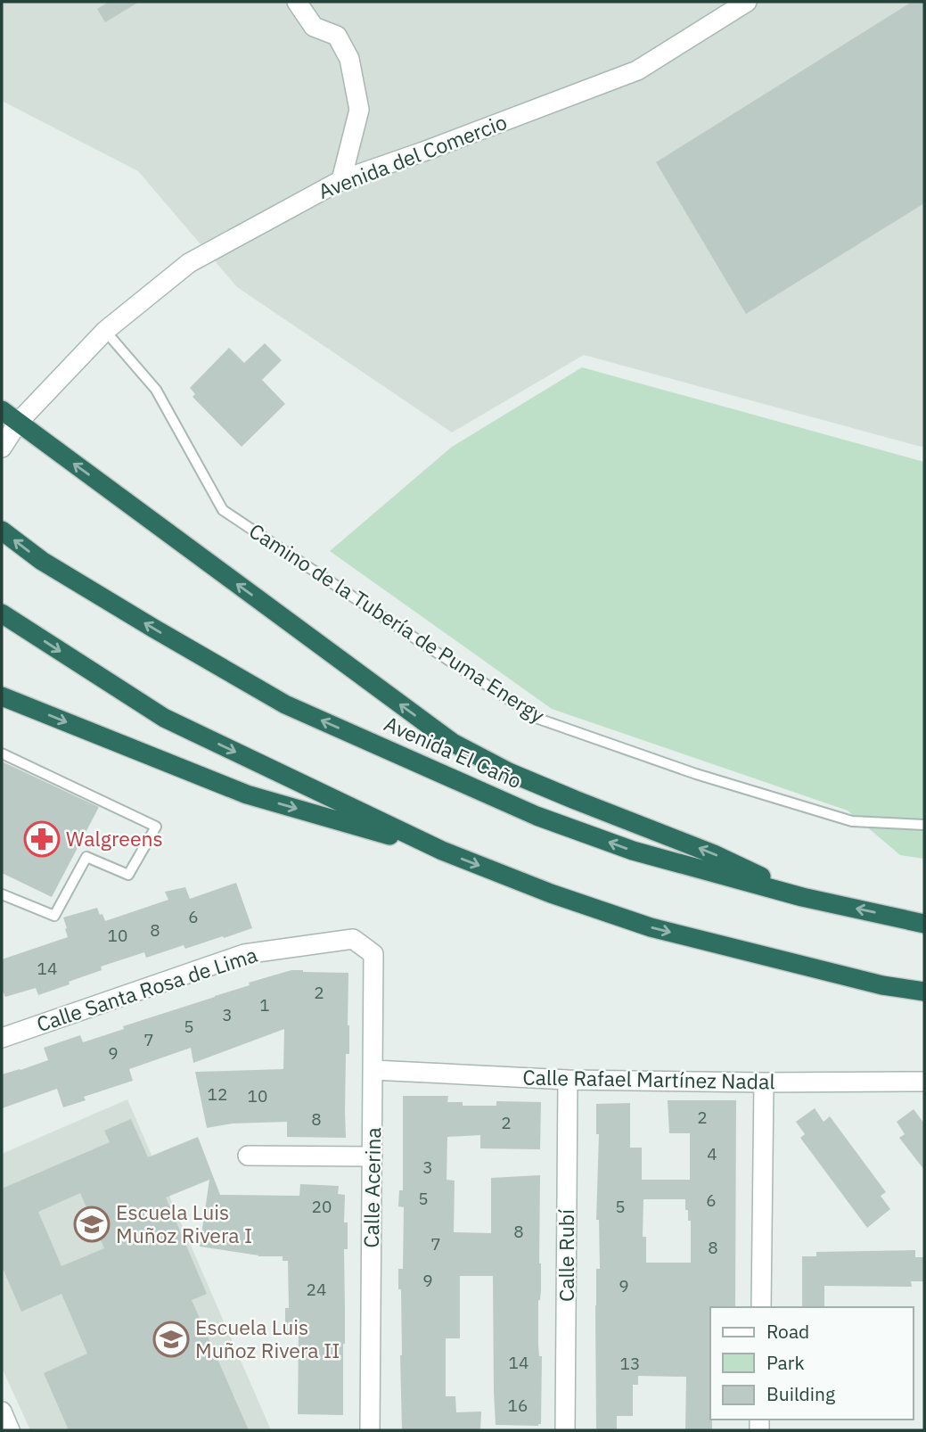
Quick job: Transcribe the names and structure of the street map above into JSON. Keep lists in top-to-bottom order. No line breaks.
{"streets":{"highway":["Avenida El Caño"],"street":["Avenida del Comercio","Calle Santa Rosa de Lima","Calle Rafael Martínez Nadal","Calle Acerina","Calle Rubí"],"lane":["Camino de la Tubería de Puma Energy"]},"crossings":[["Avenida del Comercio","Camino de la Tubería de Puma Energy"],["Calle Santa Rosa de Lima","Calle Acerina"],["Calle Rafael Martínez Nadal","Calle Acerina"],["Calle Rafael Martínez Nadal","Calle Rubí"]],"places":{"pharmacy":["Walgreens"],"school or university":["Escuela Luis Muñoz Rivera I","Escuela Luis Muñoz Rivera II"]},"house_numbers":["6","8","10","14","2","1","3","5","7","9","12","10","2","8","2","4","3","5","6","20","5","8","7","8","9","9","24","14","13","16"],"legend":["Road","Park","Building"]}
